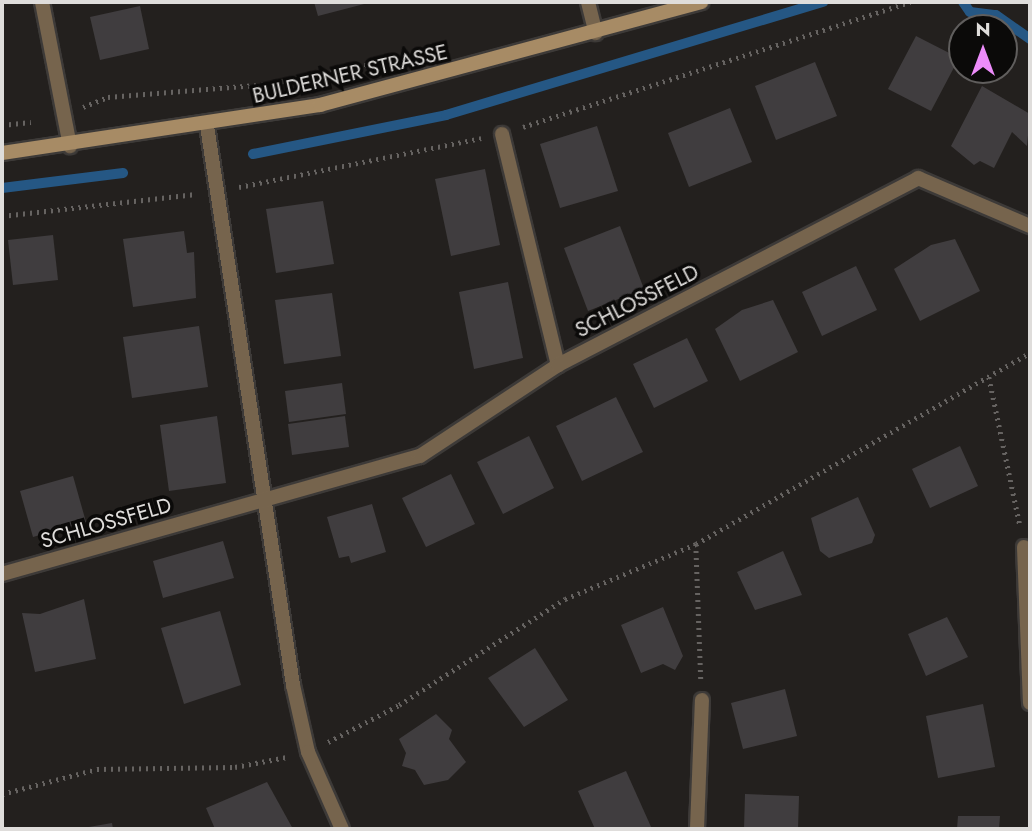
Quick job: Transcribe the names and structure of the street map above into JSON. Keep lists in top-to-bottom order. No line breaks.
{"streets":{"street":["BULDERNER STRASSE","SCHLOSSFELD"]},"north":"top"}
